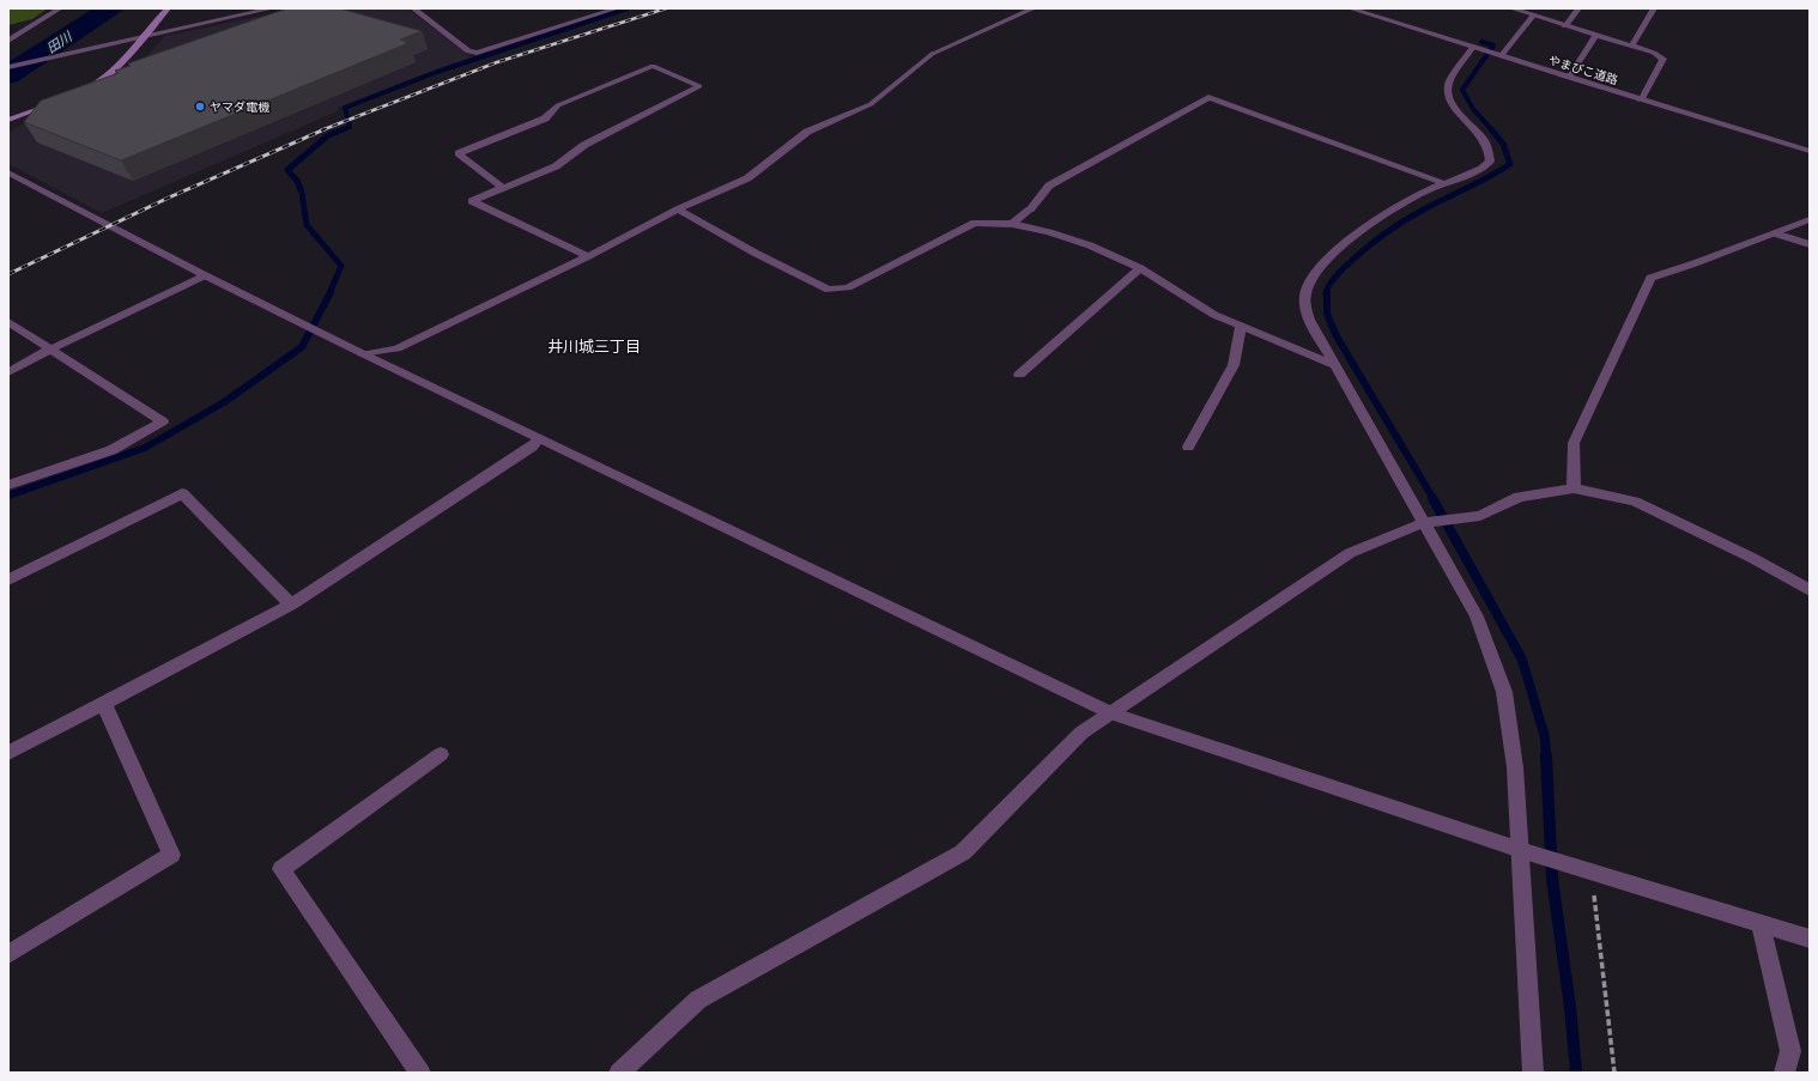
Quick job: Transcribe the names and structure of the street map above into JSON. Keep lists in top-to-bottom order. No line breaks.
{"streets":{"street":["やまびこ道路"]},"districts":["井川城三丁目"],"water":["田川"],"places":["ヤマダ電機"]}
